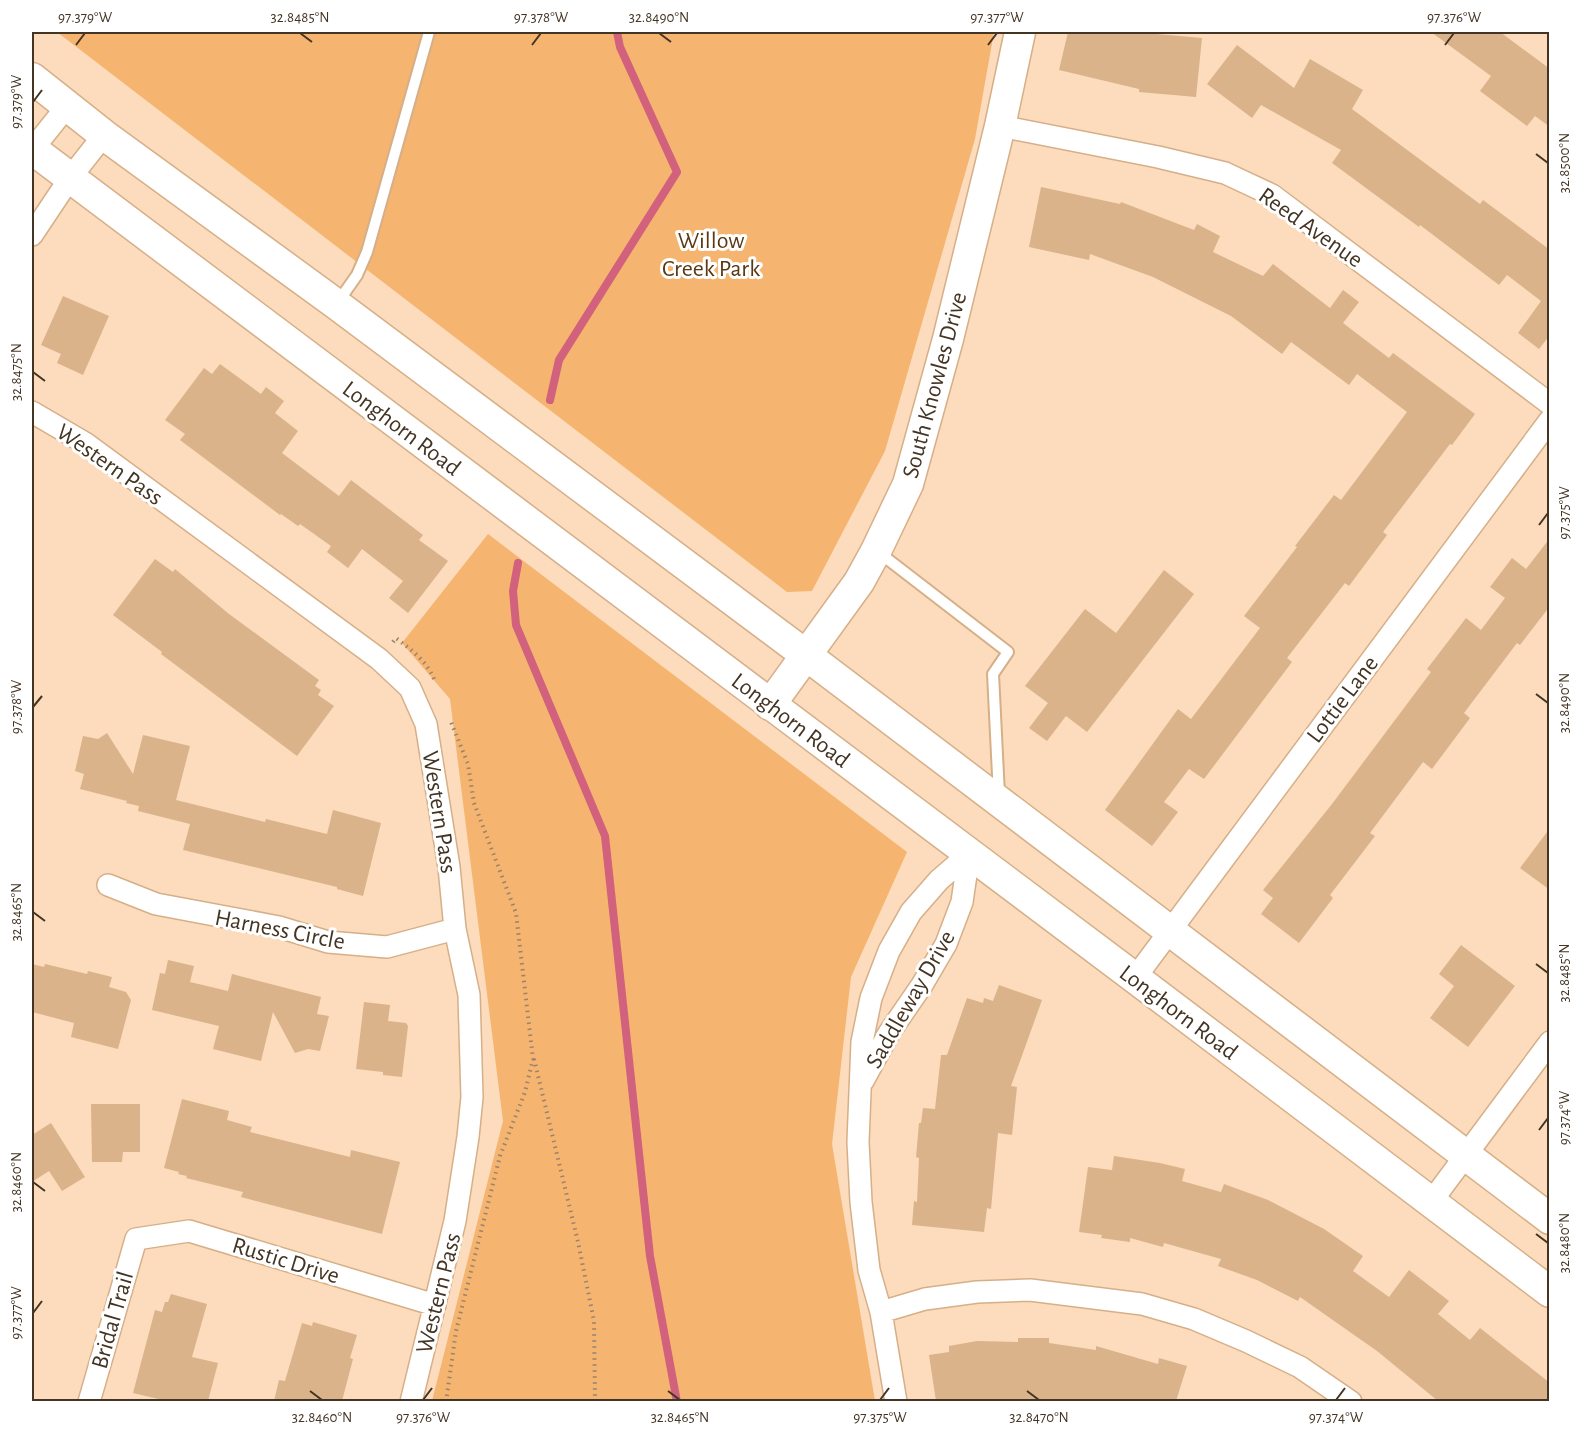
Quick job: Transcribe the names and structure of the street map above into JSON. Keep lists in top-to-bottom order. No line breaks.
{"streets":{"main road":["South Knowles Drive","Longhorn Road"],"street":["Reed Avenue","Western Pass","Lottie Lane","Harness Circle","Saddleway Drive","Rustic Drive","Bridal Trail"]},"crossings":[["Reed Avenue","South Knowles Drive"],["South Knowles Drive","Longhorn Road"],["Longhorn Road","Lottie Lane"],["Longhorn Road","Saddleway Drive"],["Western Pass","Harness Circle"],["Western Pass","Rustic Drive"],["Rustic Drive","Bridal Trail"]],"parks":["Willow Creek Park"],"coordinates":["97.379°W","32.8485°N","97.378°W","32.8490°N","97.377°W","97.376°W","32.8500°N","32.8475°N","97.375°W","32.8465°N","97.374°W","32.8460°N","32.8480°N","32.8470°N"]}
